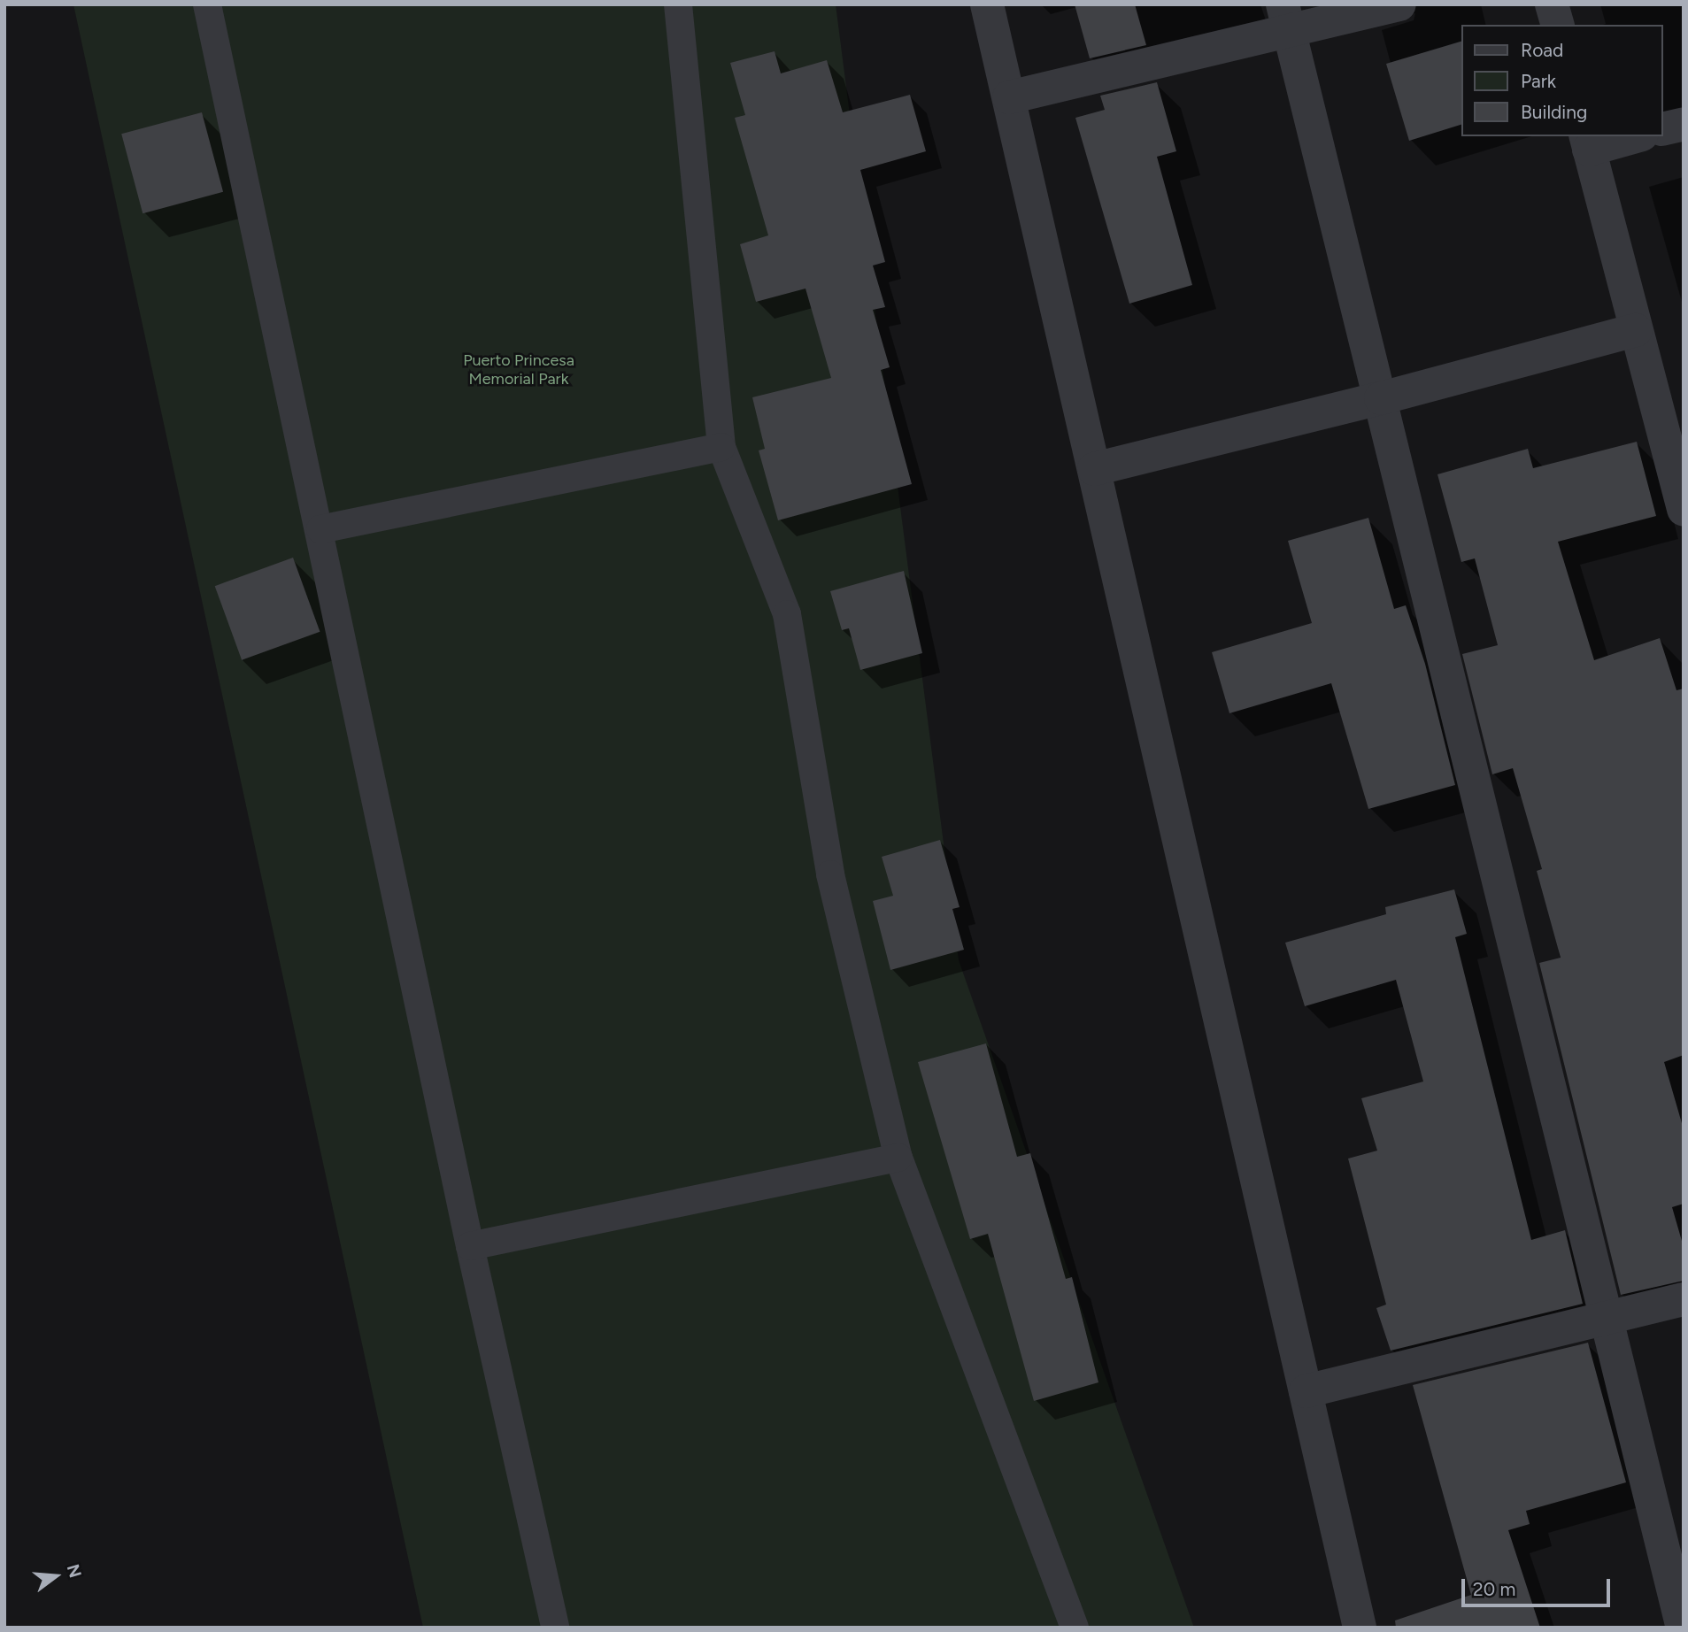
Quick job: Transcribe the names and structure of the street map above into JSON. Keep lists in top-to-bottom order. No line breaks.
{"parks":["Puerto Princesa Memorial Park"],"legend":["Road","Park","Building"],"scale_bar":"20 m","north":"right"}
